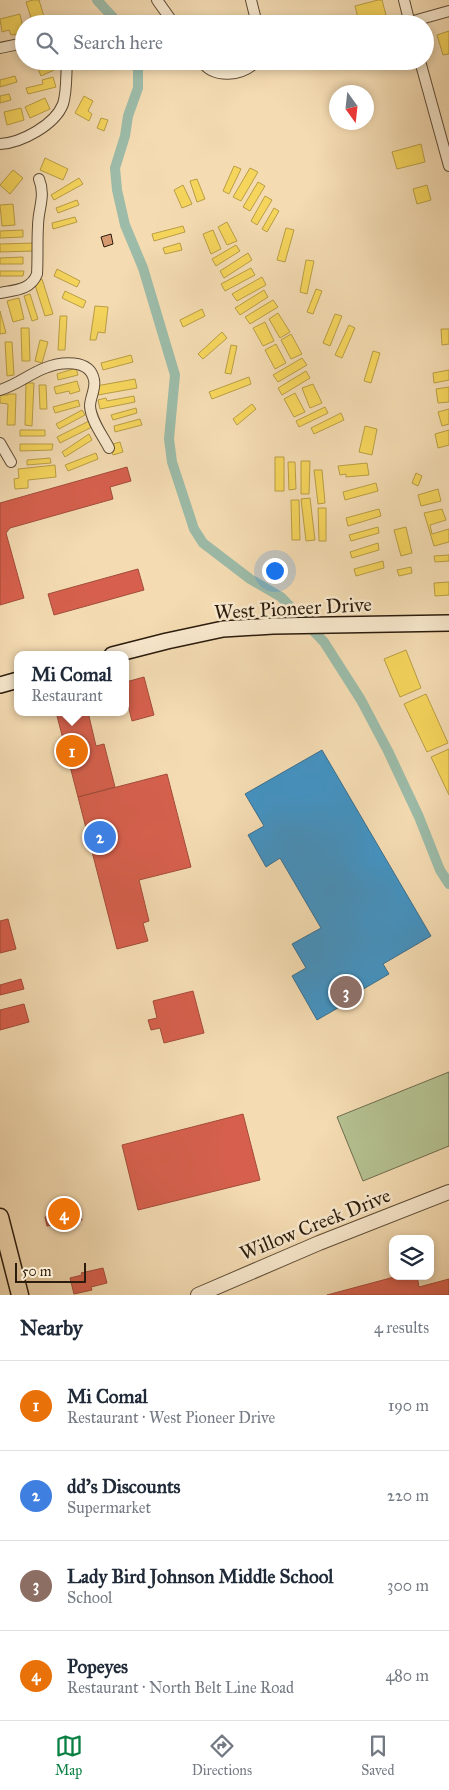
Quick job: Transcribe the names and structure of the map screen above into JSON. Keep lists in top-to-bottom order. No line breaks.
{"streets":{"main road":["West Pioneer Drive"],"street":["Willow Creek Drive"]},"scale_bar":"50 m","north":"bottom","page":{"search":"Search here","popup":["Mi Comal","Restaurant"],"pins":["1","2","3","4"],"scale":"50 m","heading":["Nearby","4 results"],"list":[{"mark":"1","name":"Mi Comal","note":"Restaurant · West Pioneer Drive","value":"190 m"},{"mark":"2","name":"dd's Discounts","note":"Supermarket","value":"220 m"},{"mark":"3","name":"Lady Bird Johnson Middle School","note":"School","value":"300 m"},{"mark":"4","name":"Popeyes","note":"Restaurant · North Belt Line Road","value":"480 m"}],"nav":["Map","Directions","Saved"]}}
